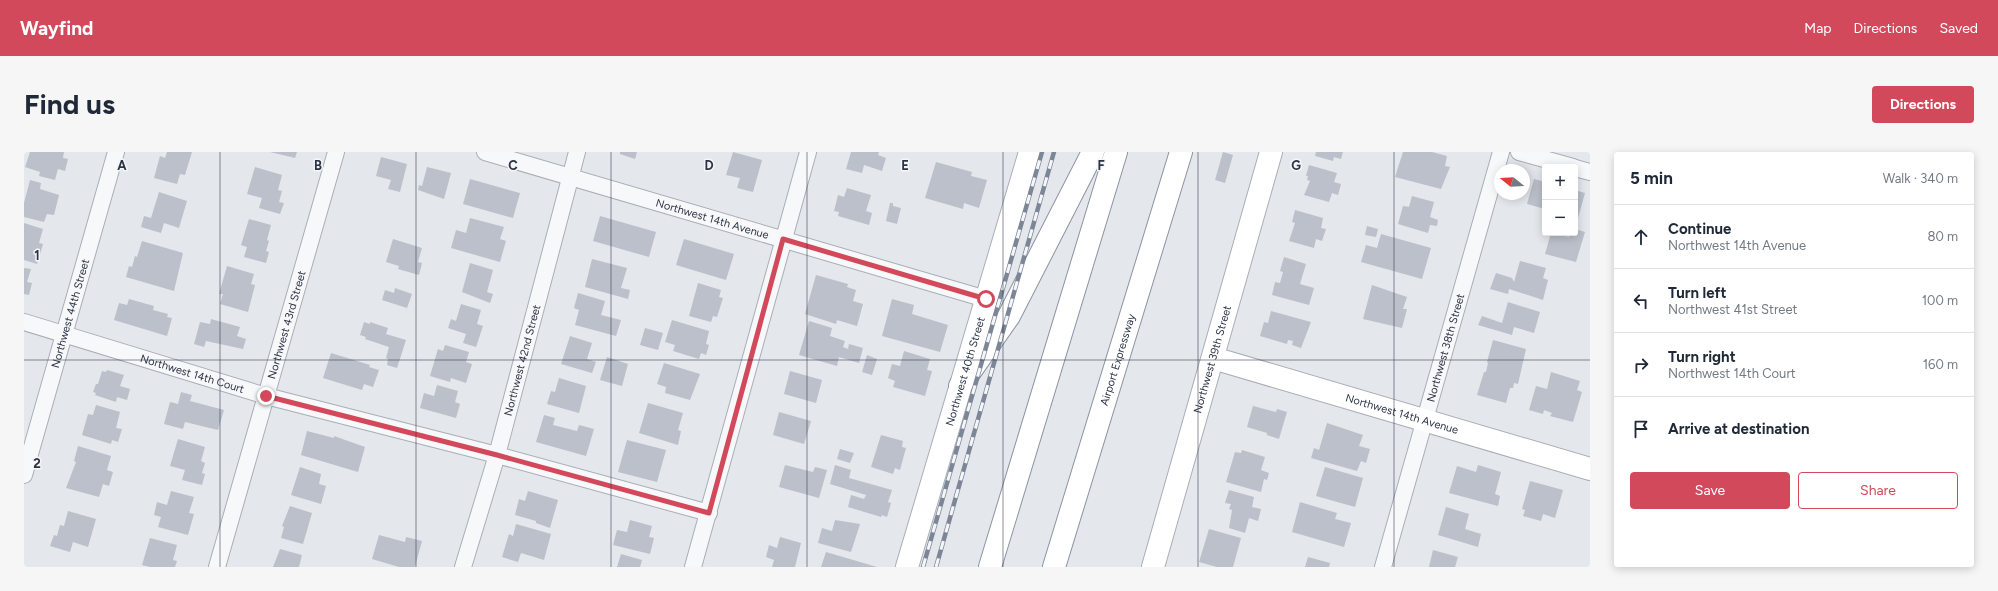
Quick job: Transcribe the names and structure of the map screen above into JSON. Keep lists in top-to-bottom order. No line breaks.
{"streets":{"main road":["Northwest 14th Avenue","Airport Expressway","Northwest 39th Street","Northwest 40th Street"],"street":["Northwest 44th Street","Northwest 43rd Street","Northwest 38th Street","Northwest 42nd Street","Northwest 14th Court"]},"crossings":[["Northwest 14th Avenue","Northwest 38th Street"],["Northwest 14th Avenue","Northwest 42nd Street"],["Northwest 14th Avenue","Northwest 39th Street"],["Northwest 14th Avenue","Northwest 40th Street"],["Northwest 44th Street","Northwest 14th Court"],["Northwest 43rd Street","Northwest 14th Court"],["Northwest 42nd Street","Northwest 14th Court"]],"north":"left","page":{"header":"Wayfind","nav":["Map","Directions","Saved"],"buttons":["Directions",["Save","Share"]],"title":"Find us","heading":["5 min","Walk · 340 m"],"map_buttons":["+","−"],"list":[["Continue","Northwest 14th Avenue","80 m"],["Turn left","Northwest 41st Street","100 m"],["Turn right","Northwest 14th Court","160 m"],"Arrive at destination"]},"grid":{"columns":["A","B","C","D","E","F","G"],"rows":["1","2"]}}
